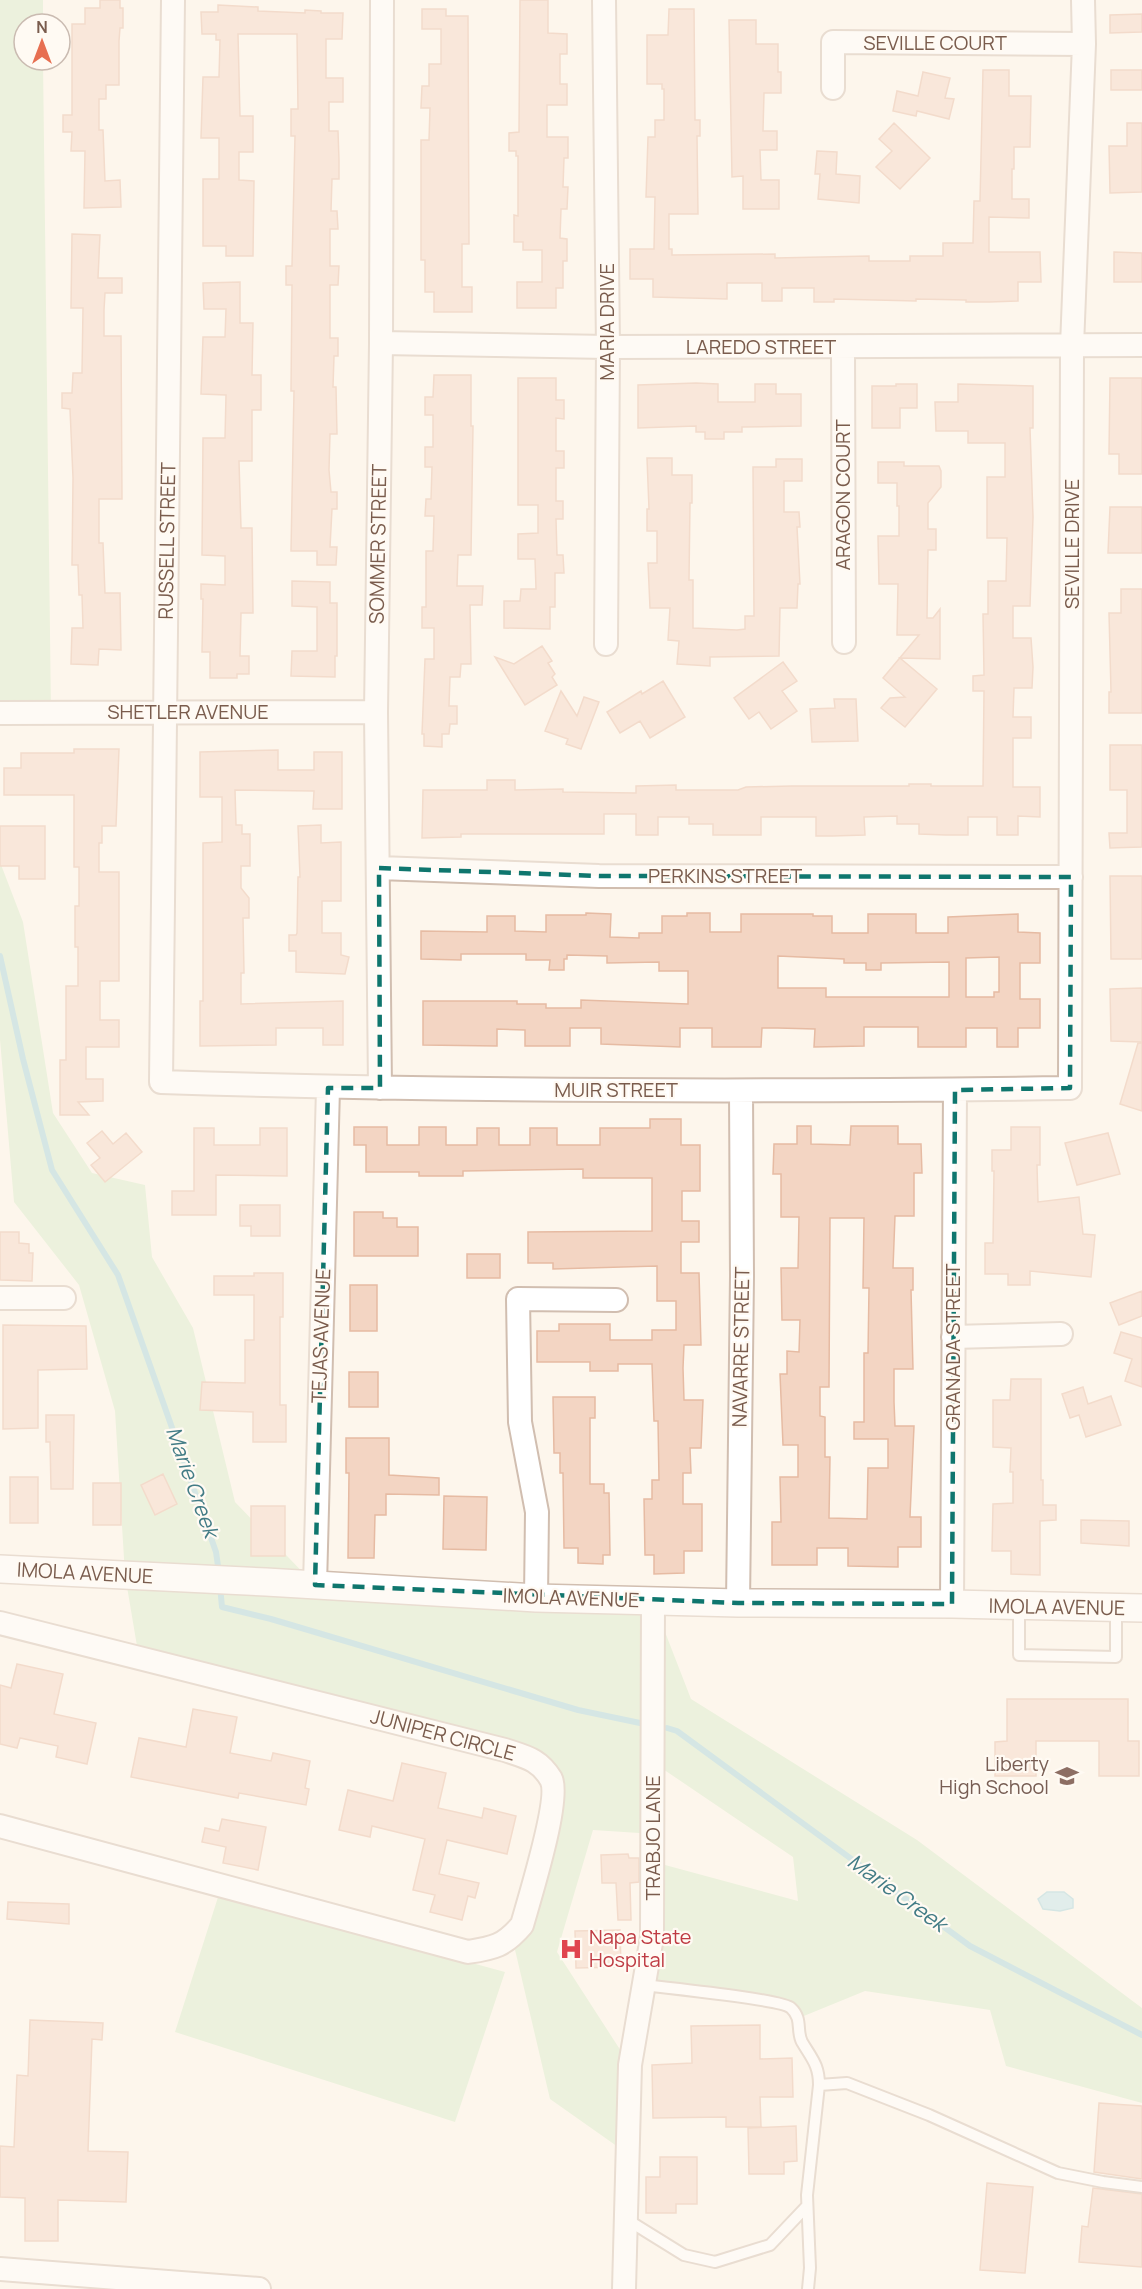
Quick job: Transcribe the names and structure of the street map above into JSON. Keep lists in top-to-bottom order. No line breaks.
{"streets":{"street":["SEVILLE COURT","MARIA DRIVE","LAREDO STREET","ARAGON COURT","RUSSELL STREET","SOMMER STREET","SEVILLE DRIVE","SHETLER AVENUE","PERKINS STREET","MUIR STREET","TEJAS AVENUE","NAVARRE STREET","GRANADA STREET","IMOLA AVENUE","JUNIPER CIRCLE","TRABJO LANE"]},"crossings":[["SEVILLE COURT","SEVILLE DRIVE"],["MARIA DRIVE","LAREDO STREET"],["LAREDO STREET","ARAGON COURT"],["LAREDO STREET","SOMMER STREET"],["LAREDO STREET","SEVILLE DRIVE"],["RUSSELL STREET","SHETLER AVENUE"],["RUSSELL STREET","MUIR STREET"],["SOMMER STREET","SHETLER AVENUE"],["SOMMER STREET","PERKINS STREET"],["SOMMER STREET","MUIR STREET"],["SEVILLE DRIVE","PERKINS STREET"],["SEVILLE DRIVE","MUIR STREET"],["MUIR STREET","TEJAS AVENUE"],["MUIR STREET","NAVARRE STREET"],["MUIR STREET","GRANADA STREET"],["TEJAS AVENUE","IMOLA AVENUE"],["NAVARRE STREET","IMOLA AVENUE"],["GRANADA STREET","IMOLA AVENUE"],["IMOLA AVENUE","TRABJO LANE"]],"water":["Marie Creek"],"places":{"school or university":["Liberty High School"],"hospital":["Napa State Hospital"]},"north":"top"}
